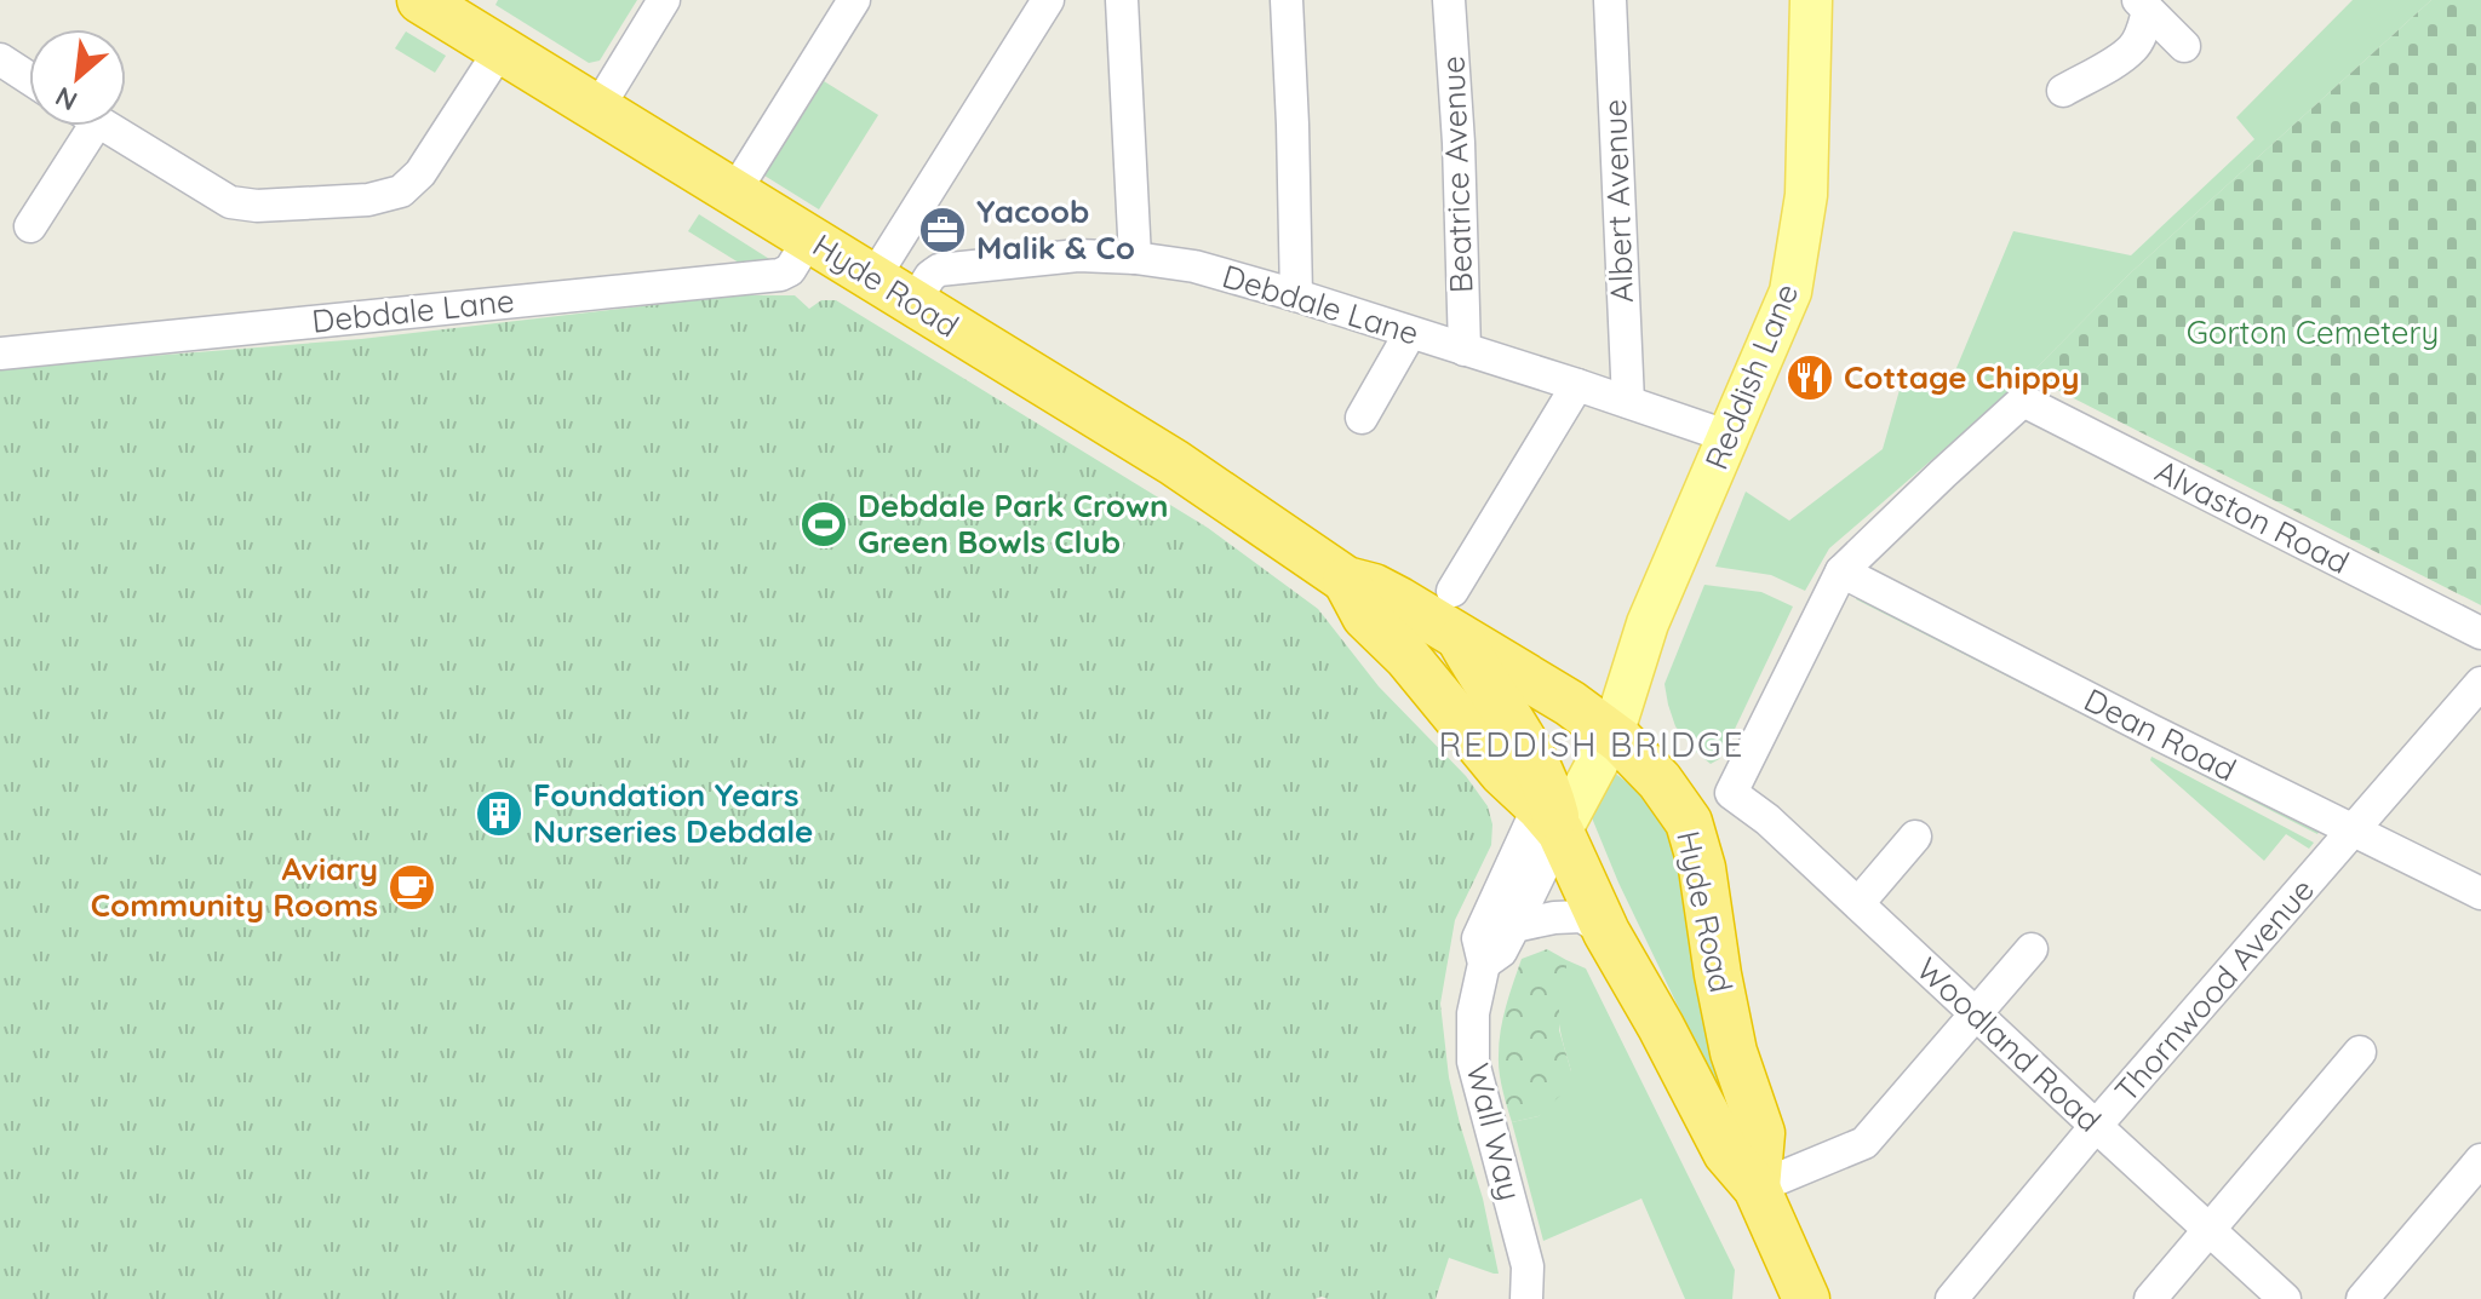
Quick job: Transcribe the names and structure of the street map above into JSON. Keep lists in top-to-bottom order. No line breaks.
{"streets":{"highway":["Hyde Road"],"main road":["Reddish Lane","Wall Way"],"street":["Beatrice Avenue","Albert Avenue","Debdale Lane","Alvaston Road","Dean Road","Thornwood Avenue","Woodland Road"]},"crossings":[["Beatrice Avenue","Debdale Lane"],["Albert Avenue","Debdale Lane"],["Hyde Road","Debdale Lane"],["Hyde Road","Reddish Lane"],["Hyde Road","Wall Way"],["Debdale Lane","Reddish Lane"],["Reddish Lane","Wall Way"],["Alvaston Road","Dean Road"],["Alvaston Road","Woodland Road"],["Dean Road","Thornwood Avenue"],["Dean Road","Woodland Road"],["Thornwood Avenue","Woodland Road"]],"districts":["REDDISH BRIDGE"],"parks":["Gorton Cemetery"],"places":{"office":["Yacoob Malik & Co"],"restaurant":["Cottage Chippy"],"sports":["Debdale Park Crown Green Bowls Club"],"building":["Foundation Years Nurseries Debdale"],"cafe":["Aviary Community Rooms"]},"north":"bottom left"}
